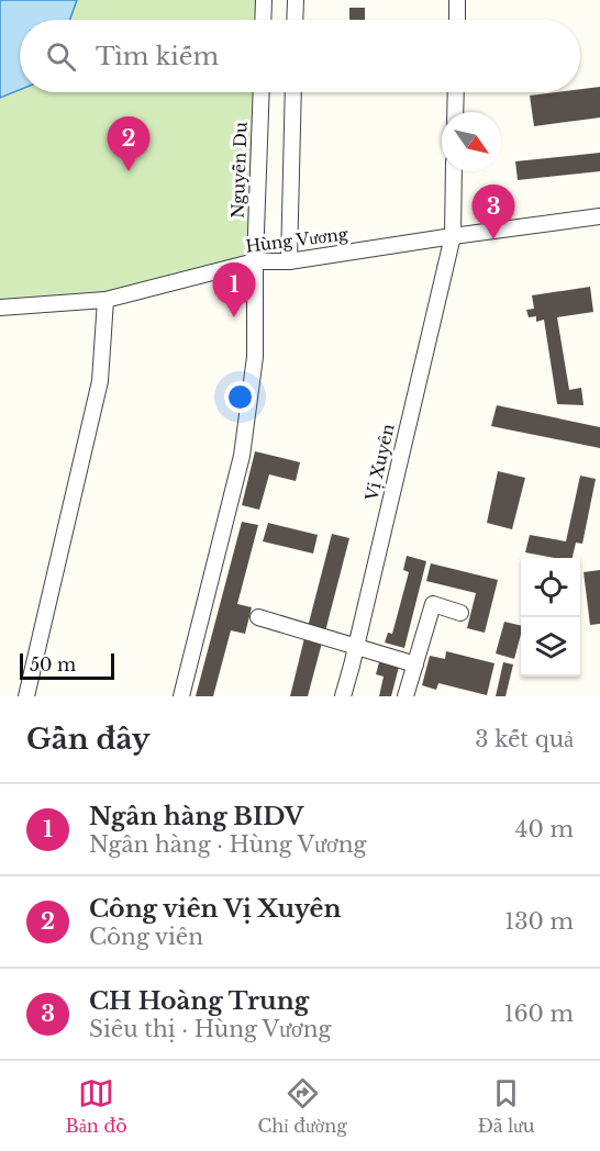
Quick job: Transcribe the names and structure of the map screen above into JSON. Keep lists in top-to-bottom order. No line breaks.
{"streets":{"street":["Nguyễn Du","Hùng Vương","Vị Xuyên"]},"crossings":[["Nguyễn Du","Hùng Vương"],["Hùng Vương","Vị Xuyên"]],"scale_bar":"50 m","north":"bottom right","page":{"search":"Tìm kiếm","pins":["2","3","1"],"scale":"50 m","heading":["Gần đây","3 kết quả"],"list":[{"mark":"1","name":"Ngân hàng BIDV","note":"Ngân hàng · Hùng Vương","value":"40 m"},{"mark":"2","name":"Công viên Vị Xuyên","note":"Công viên","value":"130 m"},{"mark":"3","name":"CH Hoàng Trung","note":"Siêu thị · Hùng Vương","value":"160 m"}],"nav":["Bản đồ","Chỉ đường","Đã lưu"]}}
